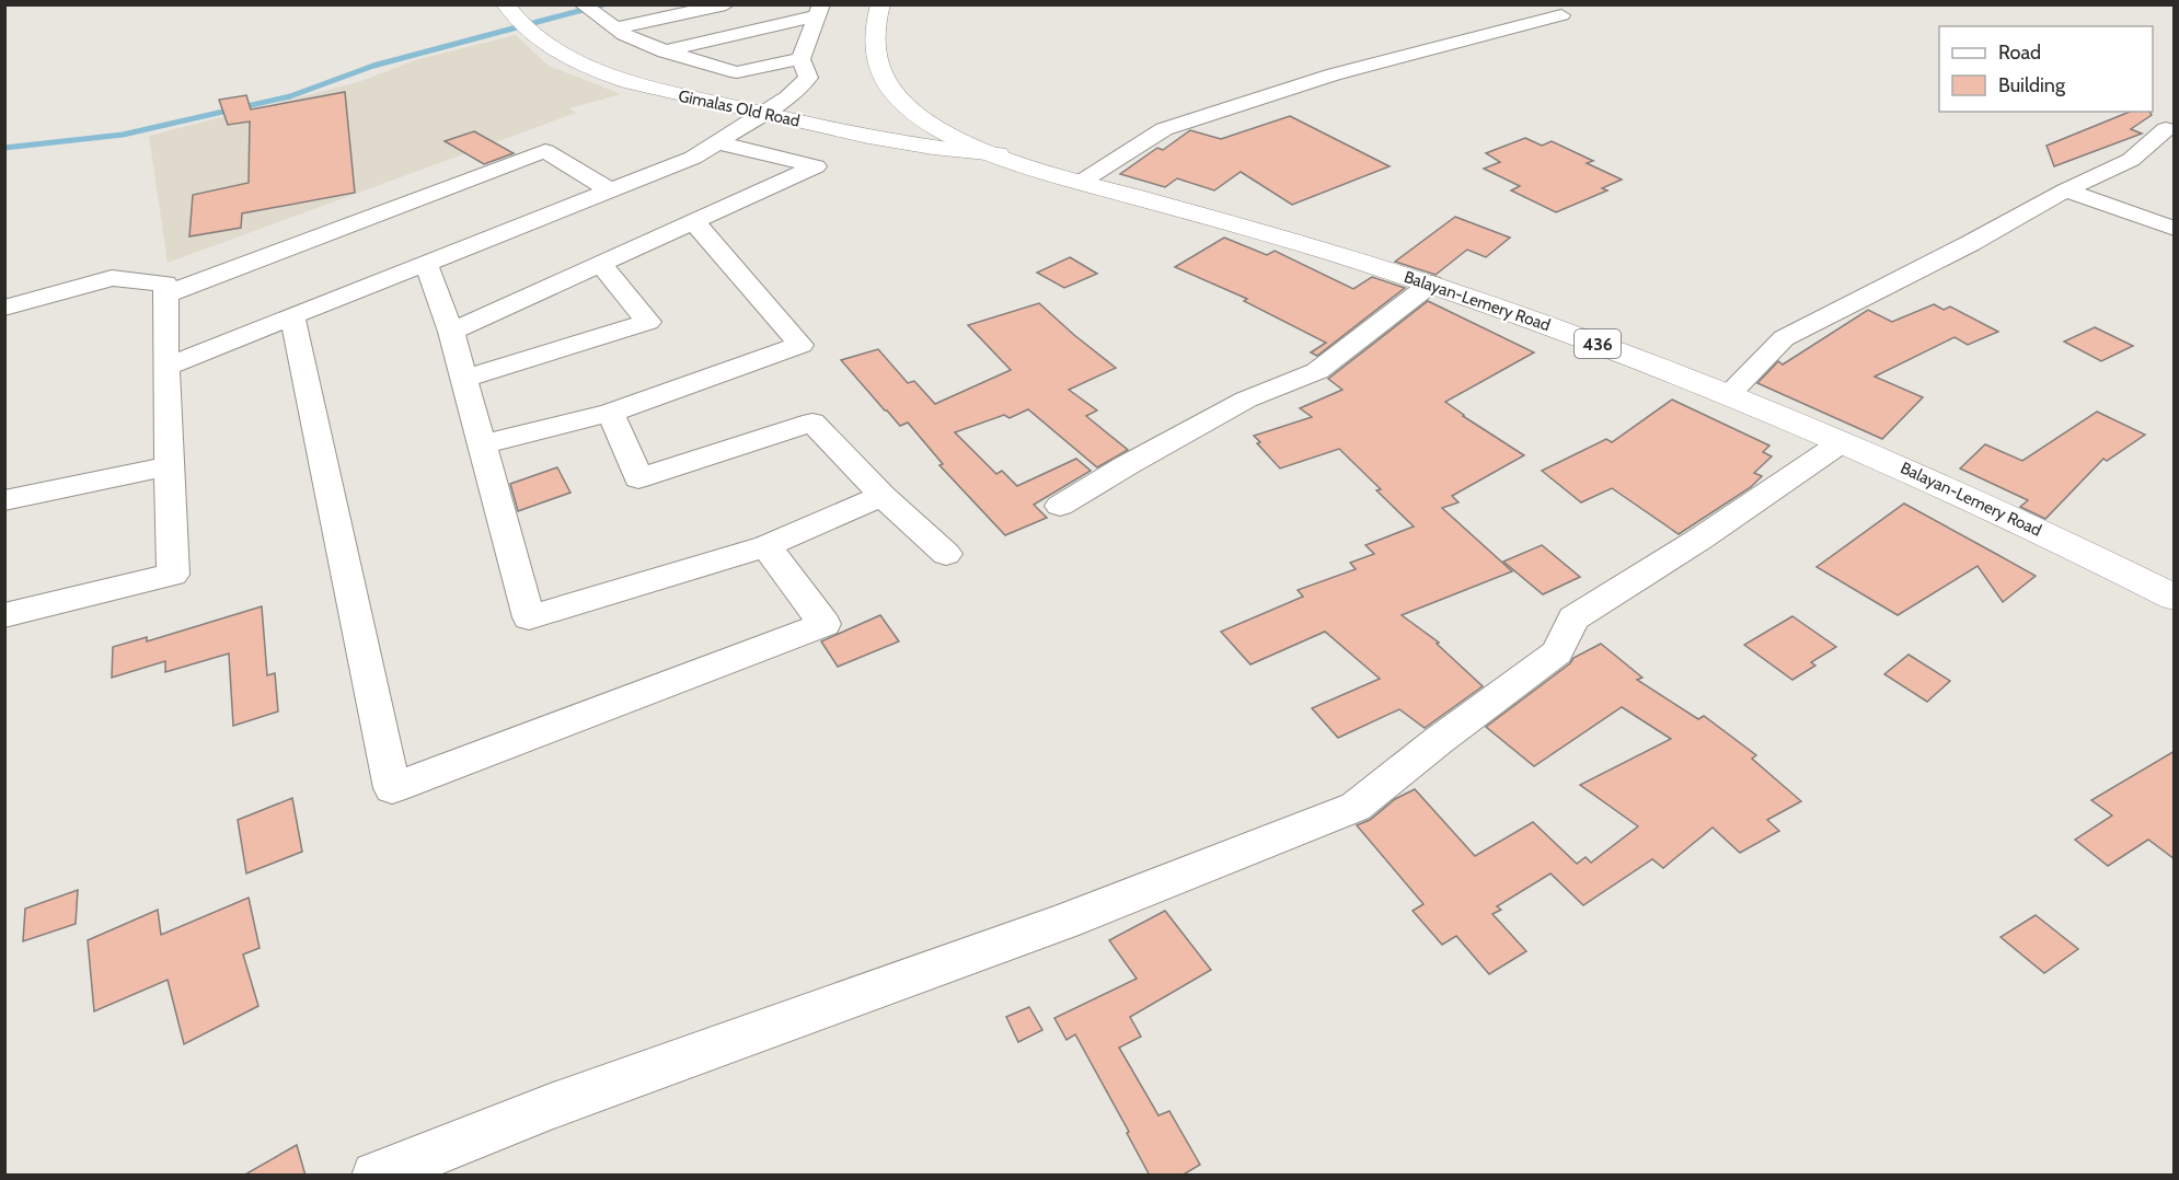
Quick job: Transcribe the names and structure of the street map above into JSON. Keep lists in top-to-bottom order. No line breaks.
{"streets":{"main road":["Gimalas Old Road","Balayan-Lemery Road","436"]},"crossings":[["Gimalas Old Road","Balayan-Lemery Road"]],"legend":["Road","Building"]}
